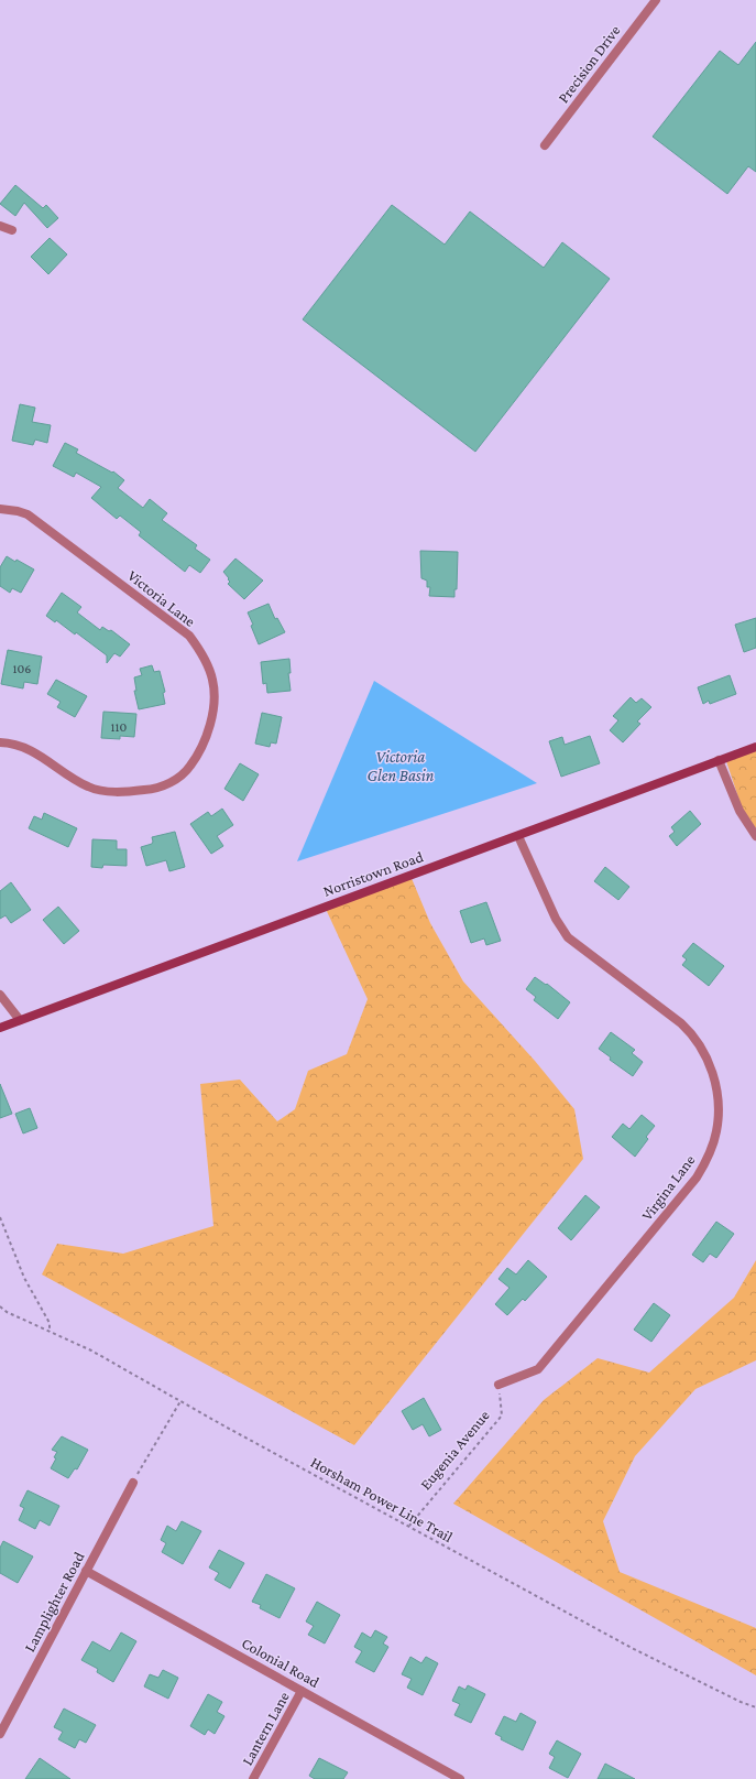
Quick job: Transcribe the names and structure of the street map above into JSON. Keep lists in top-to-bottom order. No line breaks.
{"streets":{"main road":["Norristown Road"],"street":["Precision Drive","Victoria Lane","Virgina Lane","Lamplighter Road","Colonial Road","Lantern Lane"],"path":["Eugenia Avenue","Horsham Power Line Trail"]},"crossings":[["Norristown Road","Virgina Lane"],["Virgina Lane","Eugenia Avenue"],["Eugenia Avenue","Horsham Power Line Trail"],["Lamplighter Road","Colonial Road"],["Colonial Road","Lantern Lane"]],"water":["Victoria Glen Basin"],"house_numbers":["106","110"]}
